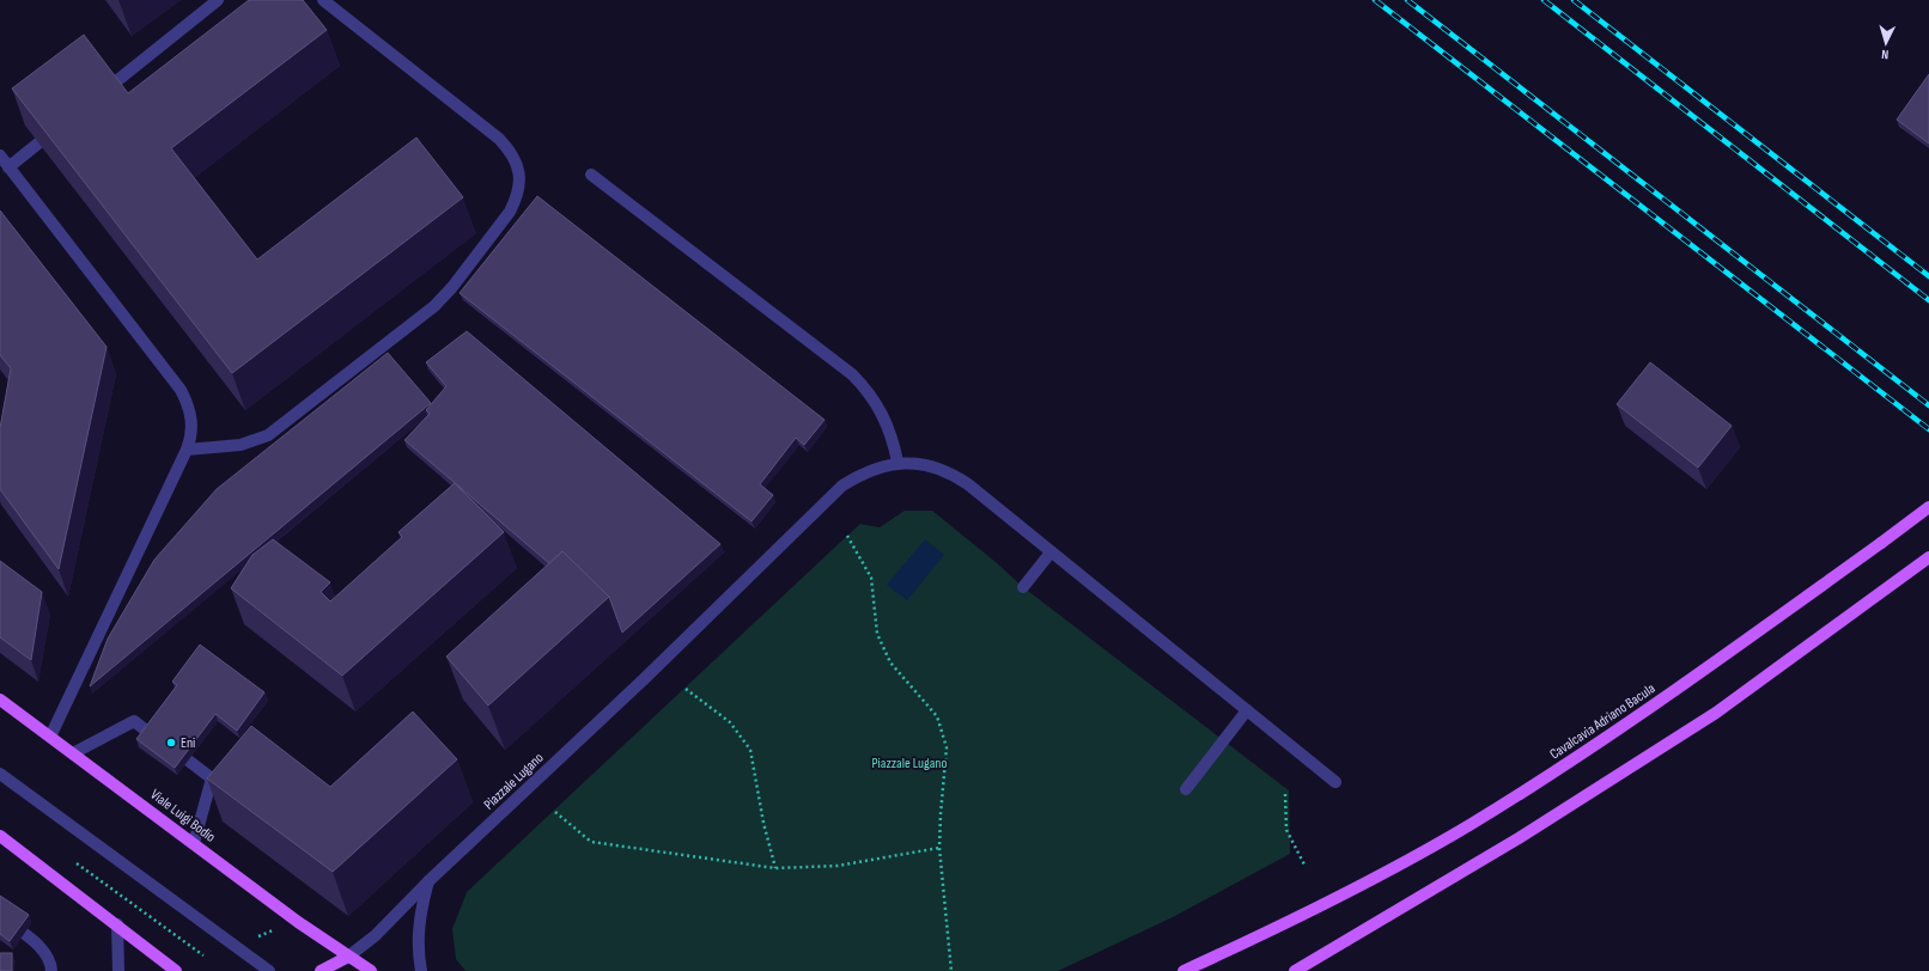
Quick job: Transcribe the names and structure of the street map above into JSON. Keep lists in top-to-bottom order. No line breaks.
{"streets":{"main road":["Cavalcavia Adriano Bacula","Piazzale Lugano","Viale Luigi Bodio"]},"crossings":[["Piazzale Lugano","Viale Luigi Bodio"]],"parks":["Piazzale Lugano"],"places":["Eni"],"north":"bottom"}
